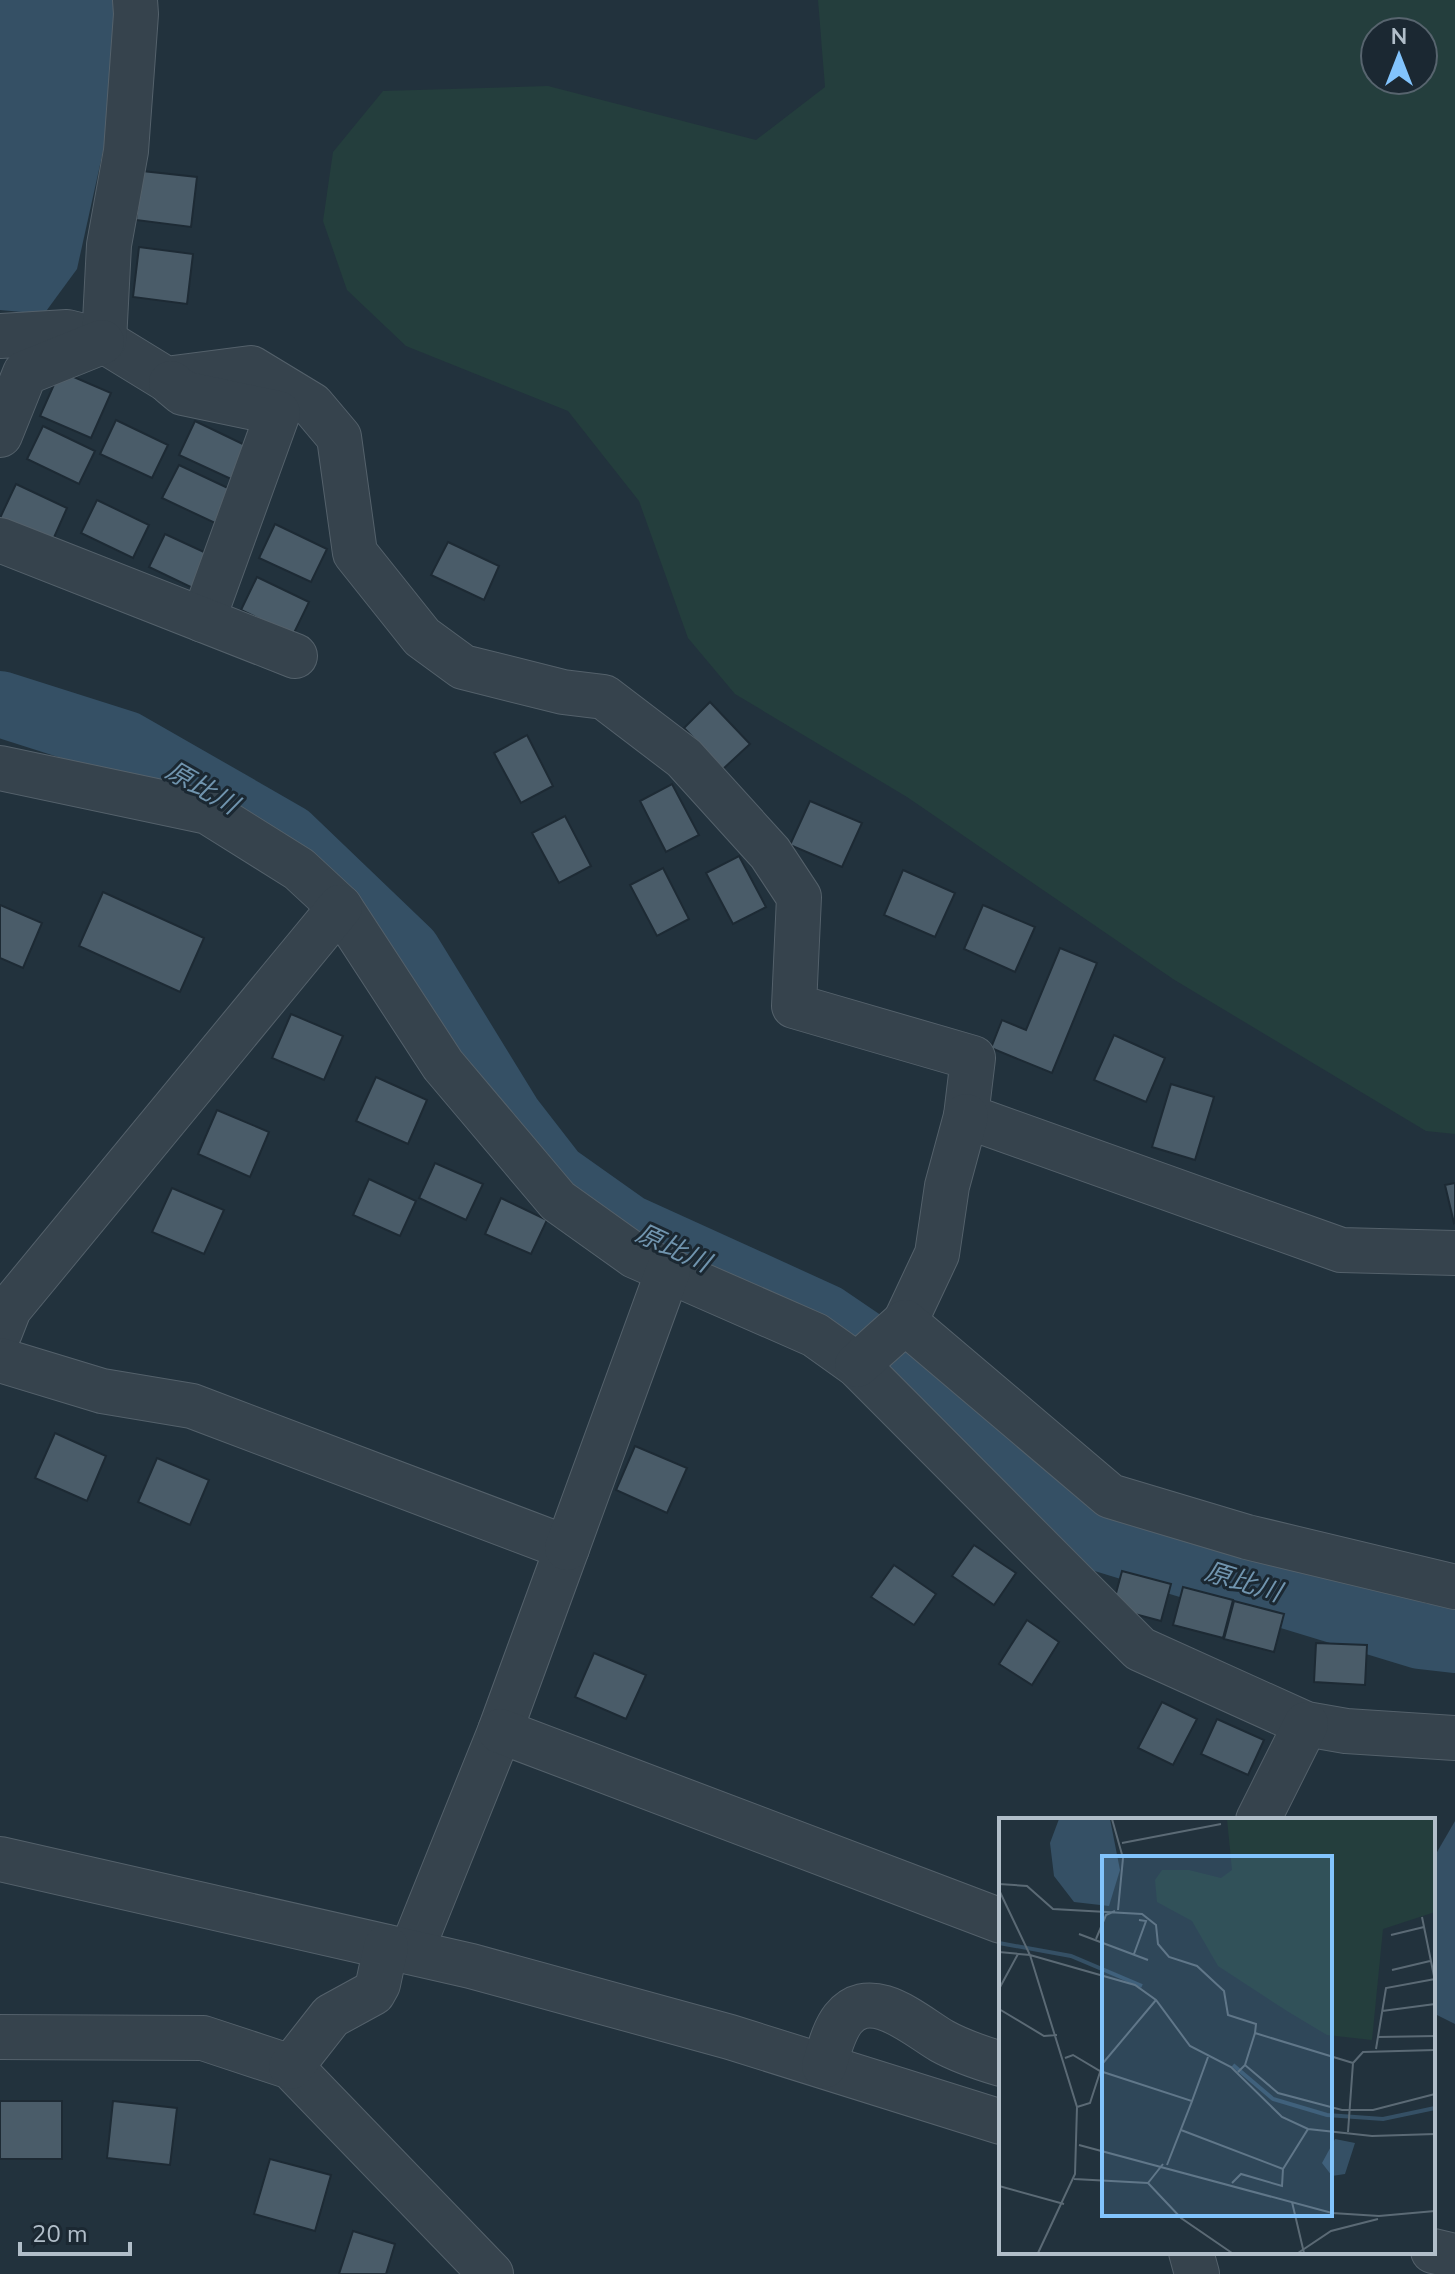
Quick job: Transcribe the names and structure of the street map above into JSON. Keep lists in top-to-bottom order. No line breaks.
{"water":["原比川"],"scale_bar":"20 m","north":"top"}
